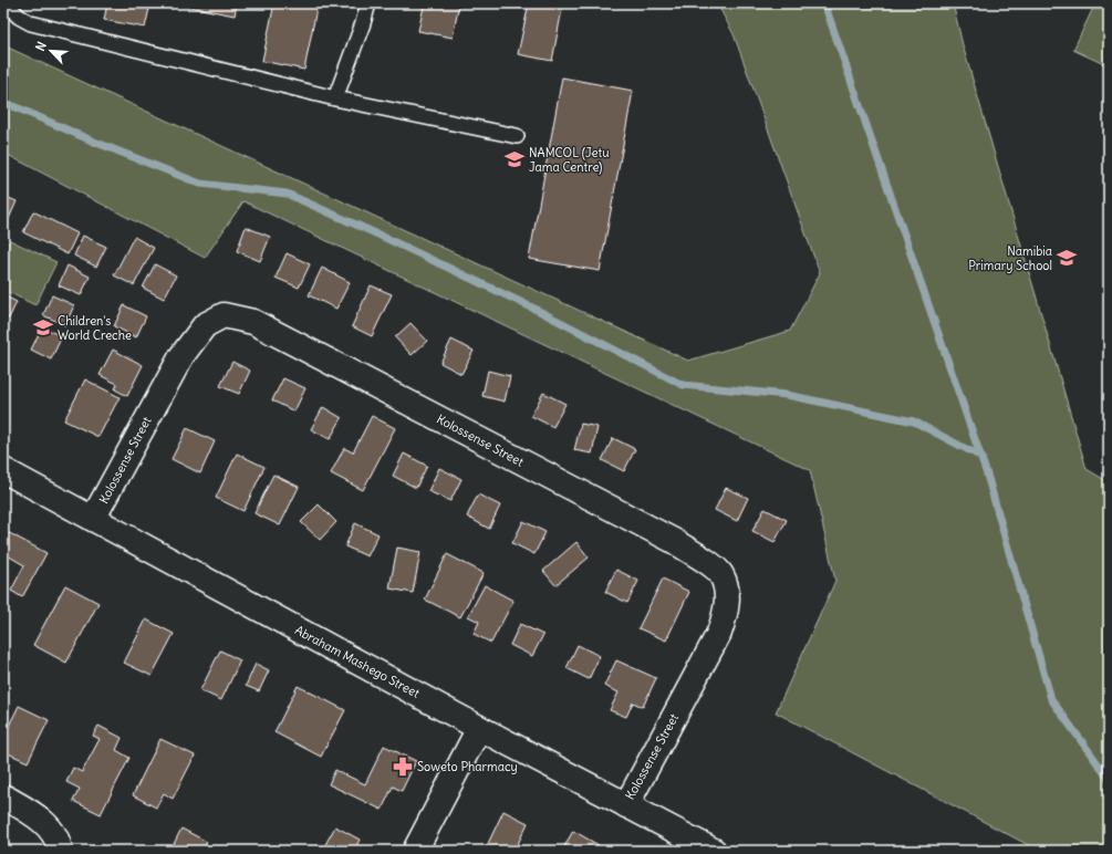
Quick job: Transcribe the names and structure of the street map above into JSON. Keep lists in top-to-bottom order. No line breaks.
{"streets":{"street":["Kolossense Street","Abraham Mashego Street"]},"crossings":[["Kolossense Street","Abraham Mashego Street"]],"places":{"school or university":["NAMCOL (Jetu Jama Centre)","Namibia Primary School","Children's World Creche"],"pharmacy":["Soweto Pharmacy"]},"north":"top left"}
